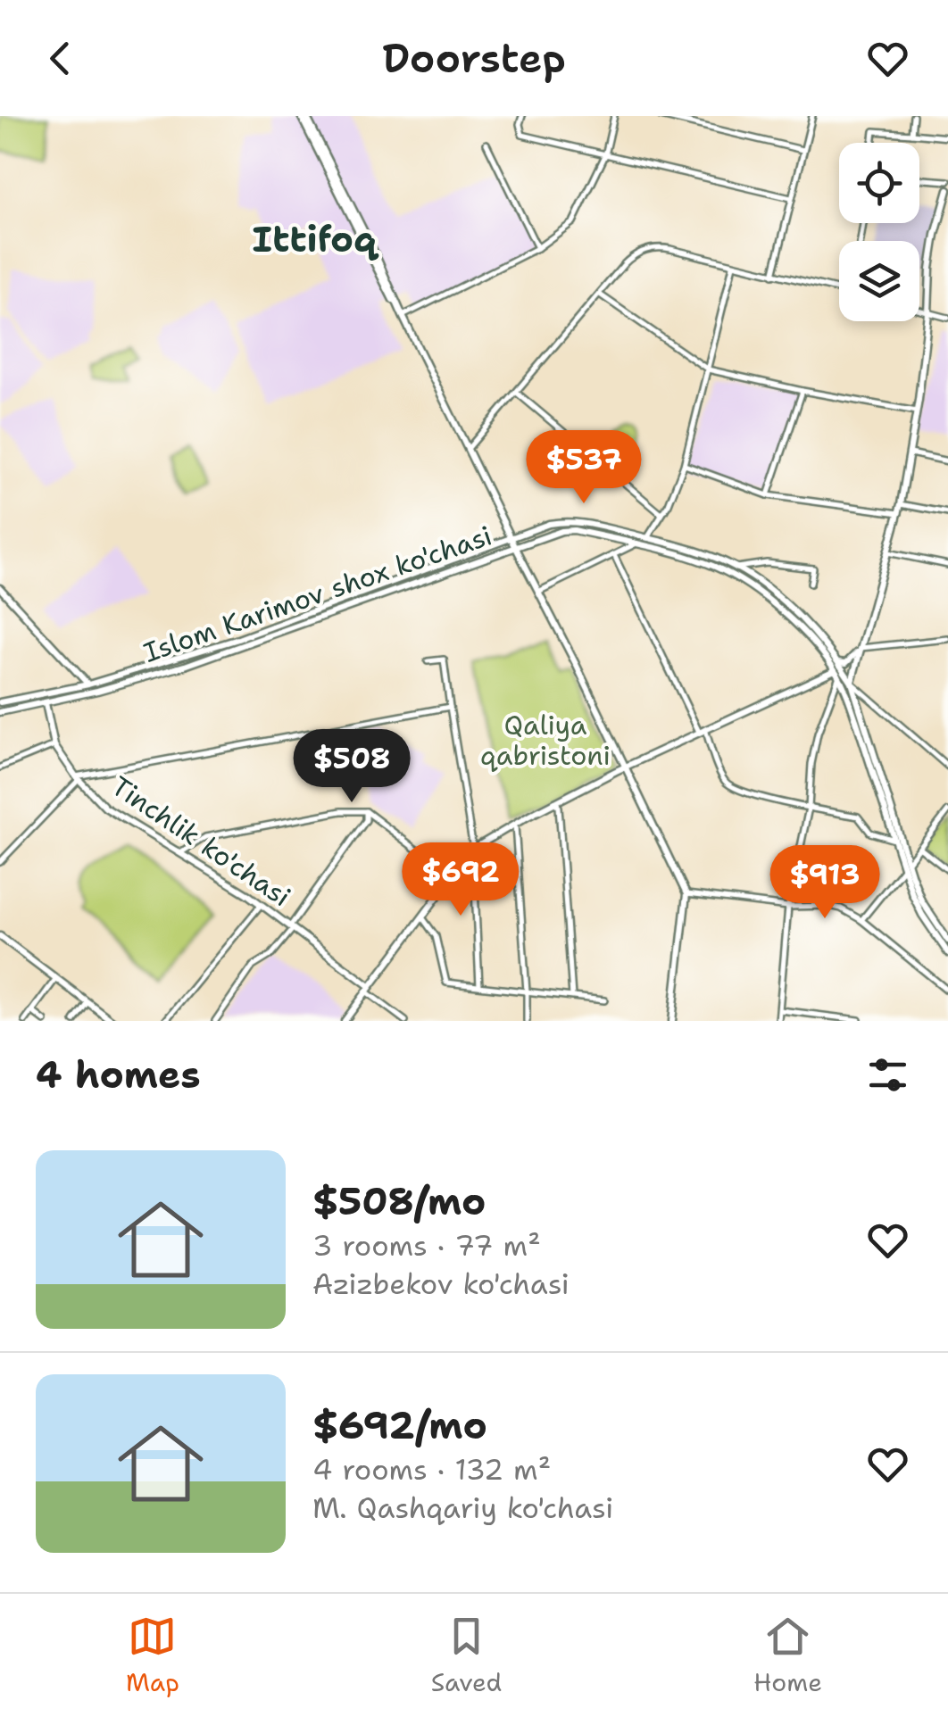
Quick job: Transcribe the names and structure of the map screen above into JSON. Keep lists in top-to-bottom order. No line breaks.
{"streets":{"main road":["Islom Karimov shox ko'chasi","Tinchlik ko'chasi"]},"crossings":[["Islom Karimov shox ko'chasi","Tinchlik ko'chasi"]],"districts":["Ittifoq"],"parks":["Qaliya qabristoni"],"page":{"header":"Doorstep","price":["$537","$508","$692","$913"],"heading":"4 homes","list":[{"name":"$508/mo","note":"3 rooms · 77 m² · Azizbekov ko'chasi"},{"name":"$692/mo","note":"4 rooms · 132 m² · M. Qashqariy ko'chasi"}],"tabs":["Map","Saved","Home"]}}
